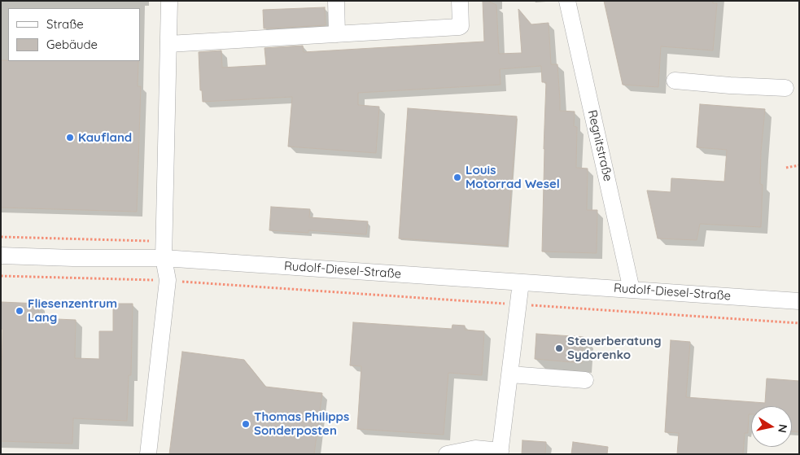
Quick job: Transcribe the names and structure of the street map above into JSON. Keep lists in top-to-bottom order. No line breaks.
{"streets":{"street":["Regnitstraße","Rudolf-Diesel-Straße"]},"crossings":[["Regnitstraße","Rudolf-Diesel-Straße"]],"places":["Kaufland","Louis Motorrad Wesel","Fliesenzentrum Lang","Steuerberatung Sydorenko","Thomas Philipps Sonderposten"],"legend":["Straße","Gebäude"],"north":"right"}
